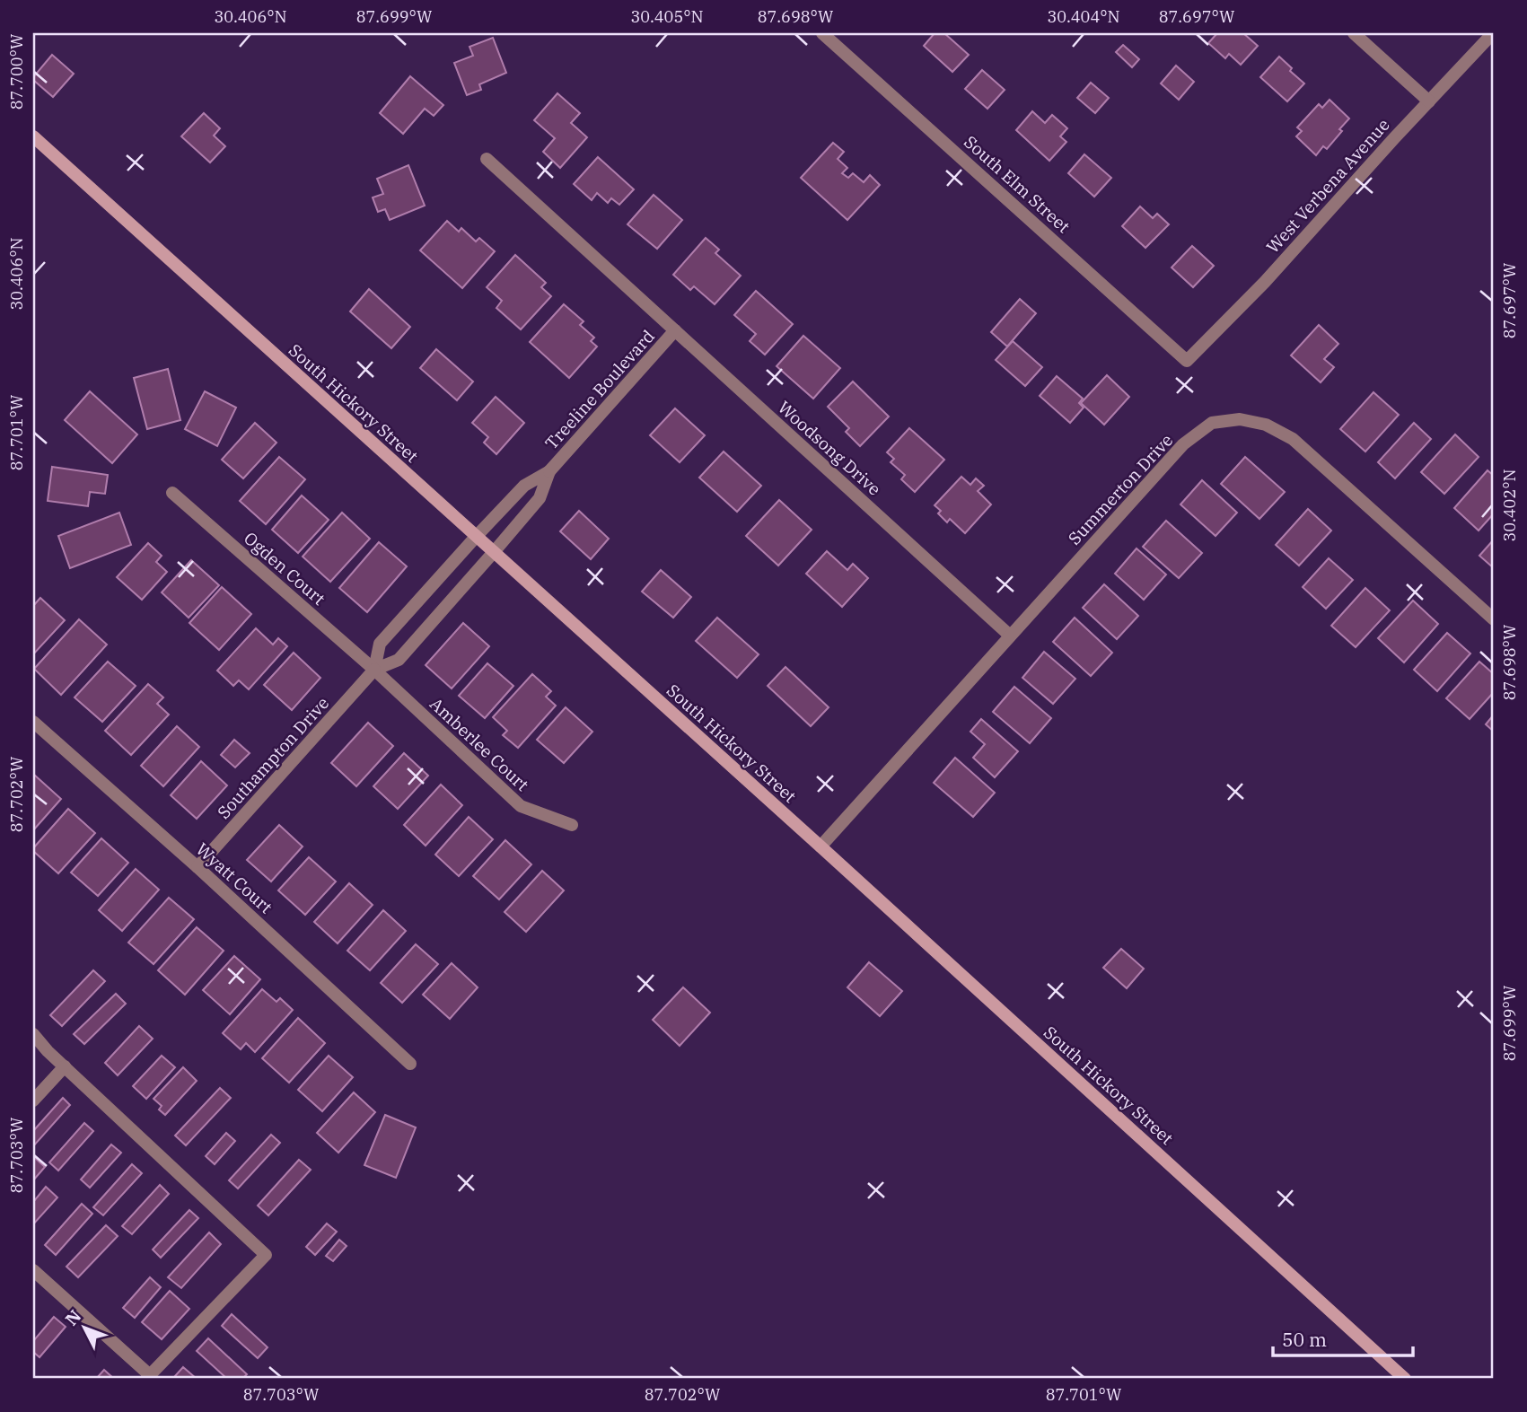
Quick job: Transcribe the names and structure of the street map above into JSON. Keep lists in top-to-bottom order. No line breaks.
{"streets":{"street":["South Elm Street","West Verbena Avenue","Treeline Boulevard","South Hickory Street","Woodsong Drive","Summerton Drive","Ogden Court","Amberlee Court","Southampton Drive","Wyatt Court"]},"crossings":[["South Elm Street","West Verbena Avenue"],["Treeline Boulevard","South Hickory Street"],["Treeline Boulevard","Woodsong Drive"],["Treeline Boulevard","Southampton Drive"],["South Hickory Street","Summerton Drive"],["South Hickory Street","Southampton Drive"],["Woodsong Drive","Summerton Drive"],["Ogden Court","Amberlee Court"],["Ogden Court","Southampton Drive"],["Amberlee Court","Southampton Drive"],["Southampton Drive","Wyatt Court"]],"scale_bar":"50 m","north":"top left","coordinates":["30.406°N","87.699°W","30.405°N","87.698°W","30.404°N","87.697°W","87.700°W","87.701°W","30.402°N","87.702°W","87.703°W"]}
